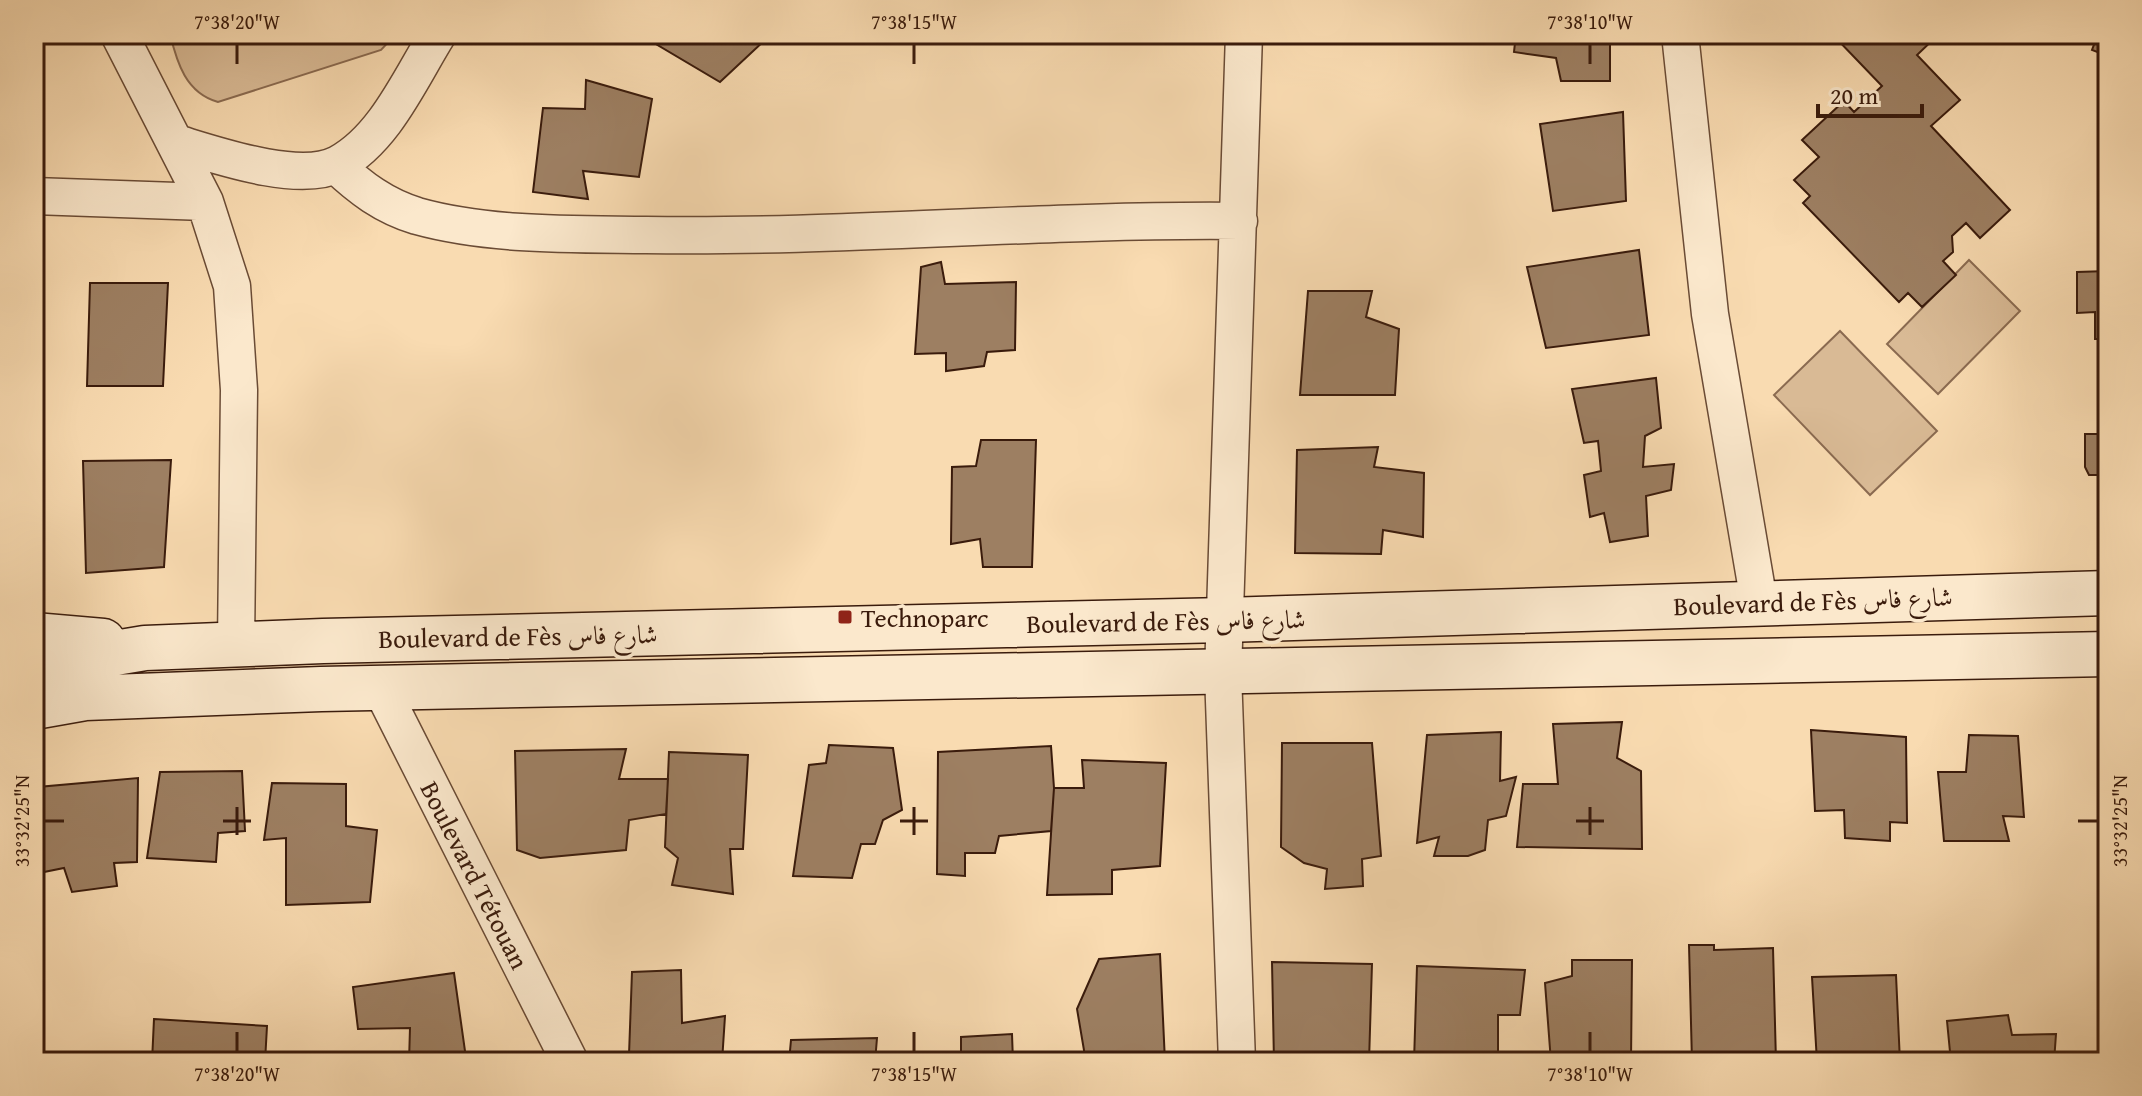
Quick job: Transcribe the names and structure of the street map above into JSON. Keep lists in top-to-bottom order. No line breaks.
{"streets":{"main road":["Boulevard de Fès شارع فاس"],"street":["Boulevard Tétouan"]},"crossings":[["Boulevard de Fès شارع فاس","Boulevard Tétouan"]],"places":{"transit":["Technoparc"]},"scale_bar":"20 m","coordinates":["7°38'20\"W","7°38'15\"W","7°38'10\"W","33°32'25\"N"]}
